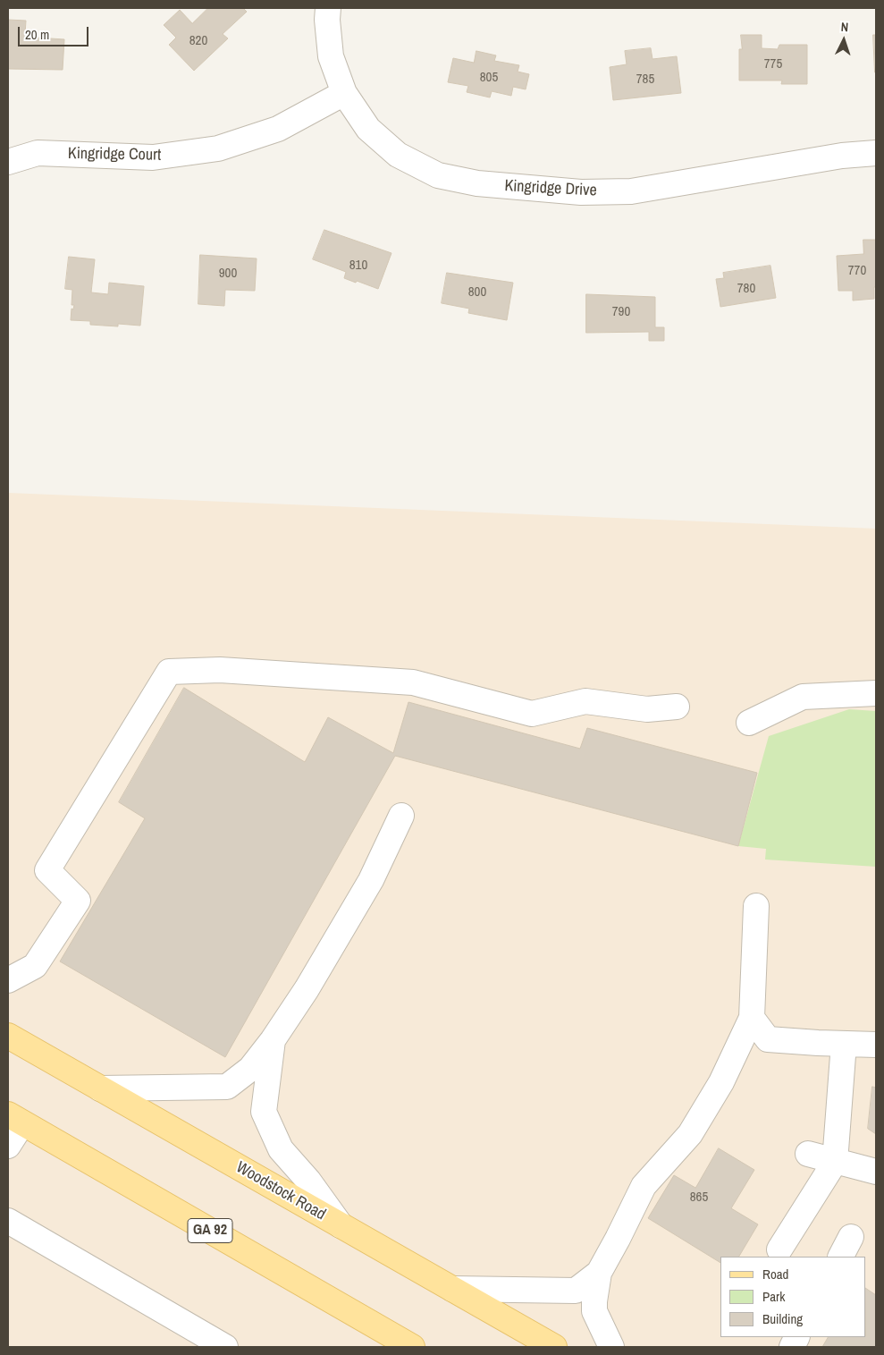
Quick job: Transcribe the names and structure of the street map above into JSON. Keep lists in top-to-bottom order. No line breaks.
{"streets":{"main road":["Woodstock Road","GA 92"],"street":["Kingridge Court","Kingridge Drive"]},"crossings":[["Kingridge Court","Kingridge Drive"]],"house_numbers":["820","775","805","785","810","770","900","780","800","790","865"],"legend":["Road","Park","Building"],"scale_bar":"20 m","north":"top"}
